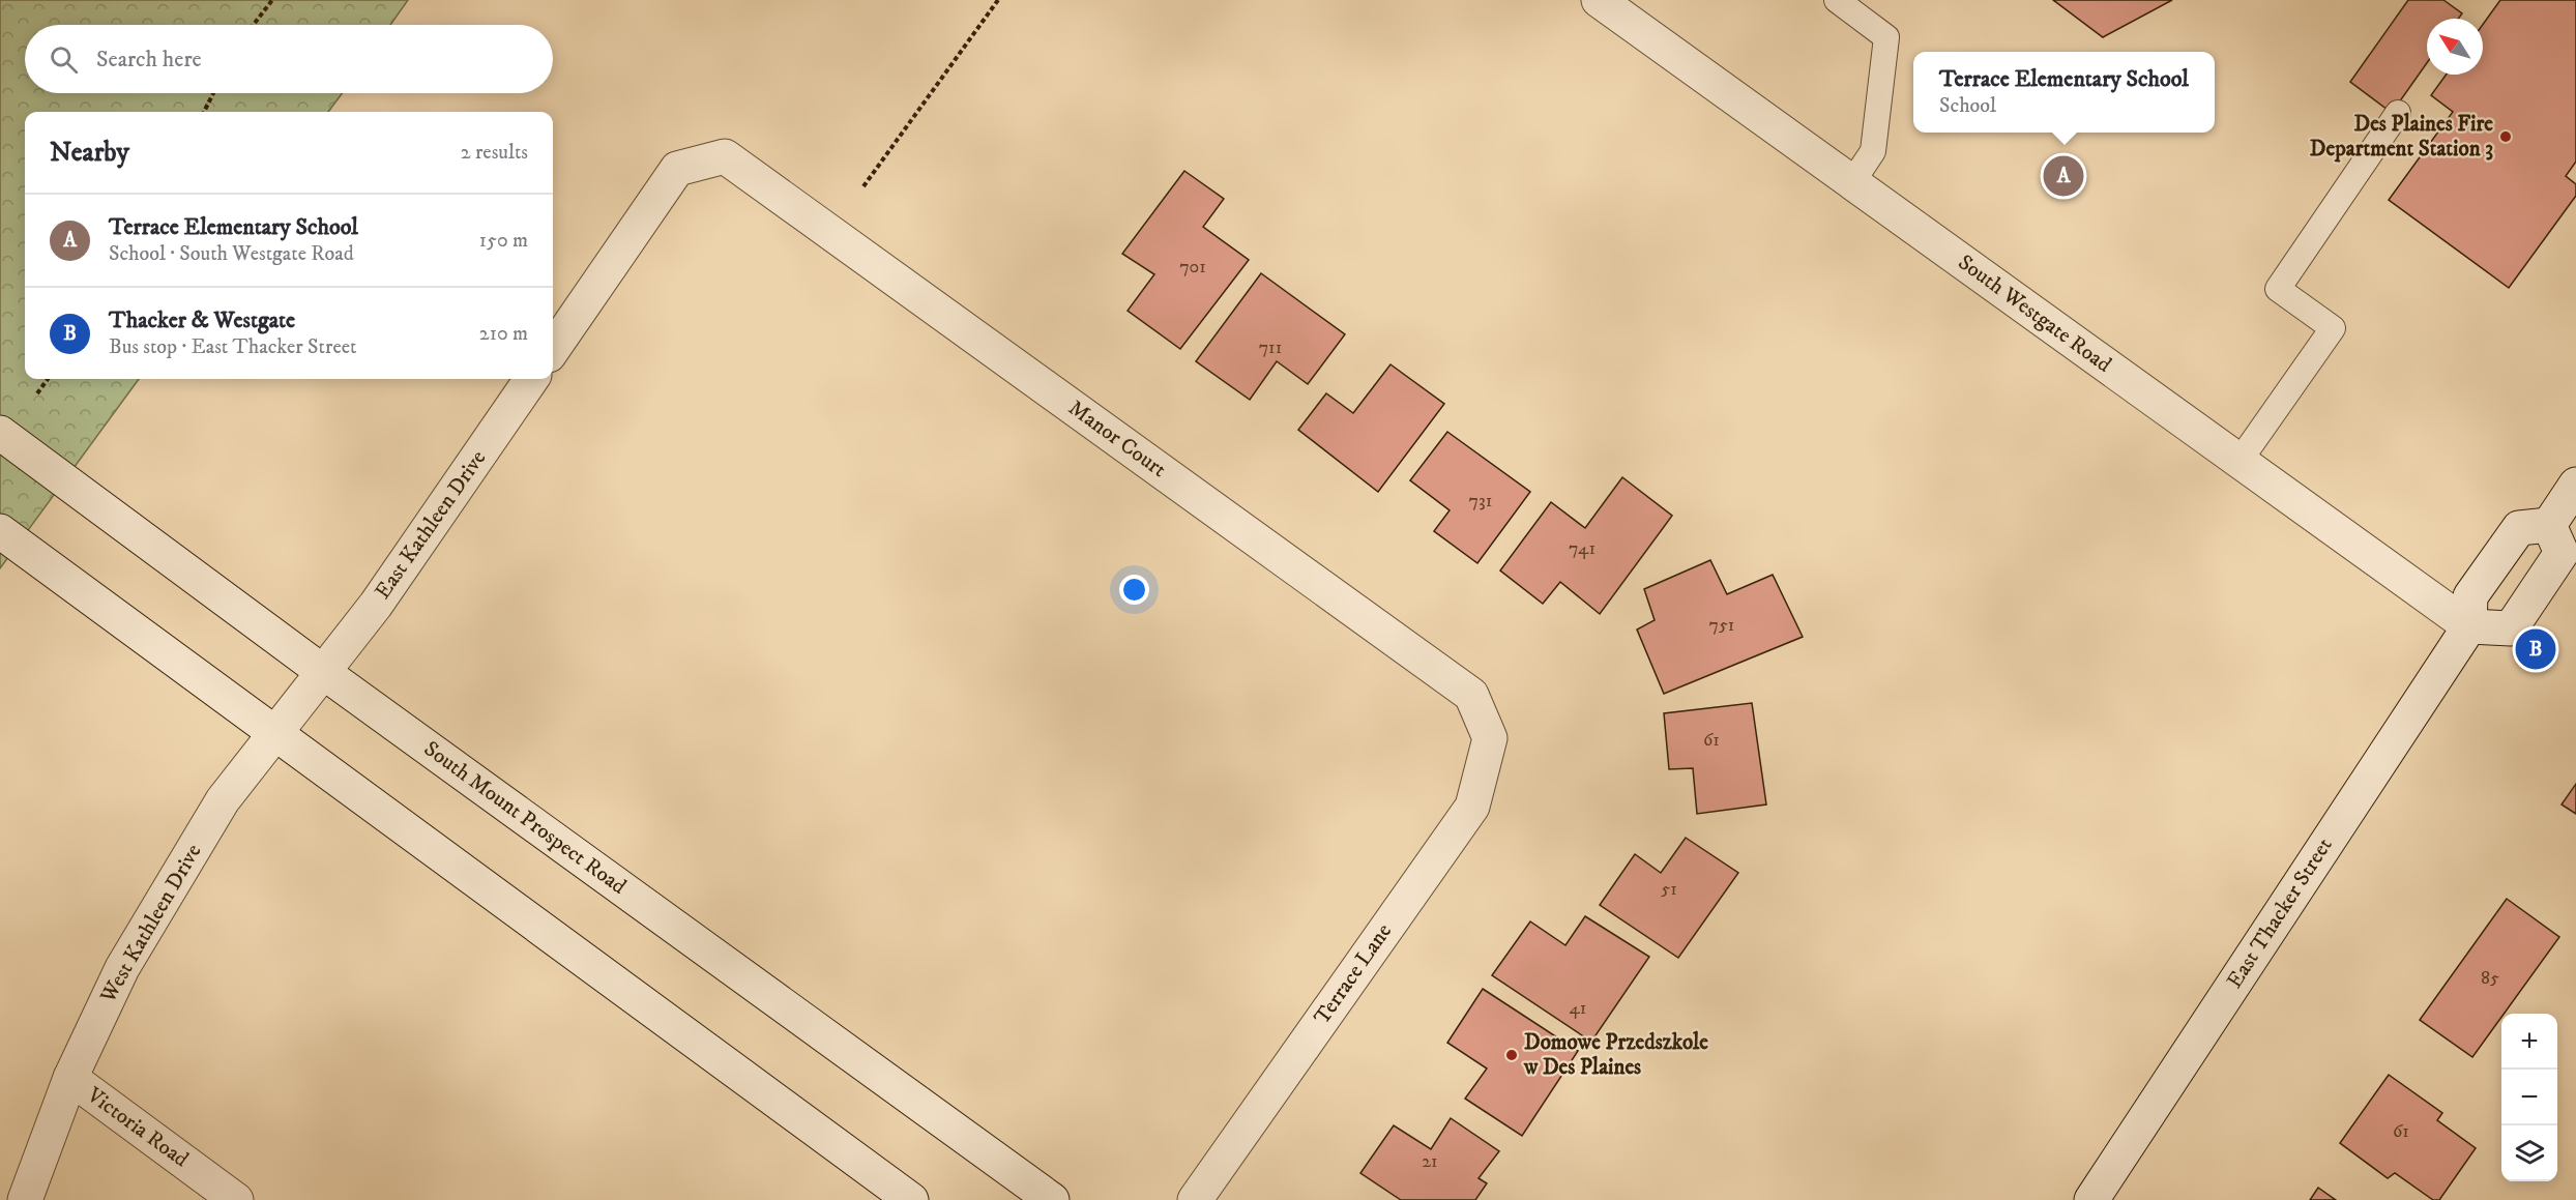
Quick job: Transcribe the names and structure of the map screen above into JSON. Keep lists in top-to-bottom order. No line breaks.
{"streets":{"street":["South Westgate Road","Manor Court","East Kathleen Drive","South Mount Prospect Road","East Thacker Street","West Kathleen Drive","Terrace Lane","Victoria Road"]},"crossings":[["South Westgate Road","East Thacker Street"],["Manor Court","Terrace Lane"],["East Kathleen Drive","South Mount Prospect Road"],["East Kathleen Drive","West Kathleen Drive"],["South Mount Prospect Road","West Kathleen Drive"],["West Kathleen Drive","Victoria Road"]],"places":["Des Plaines Fire Department Station 3","Domowe Przedszkole w Des Plaines"],"house_numbers":["701","711","731","741","751","61","51","85","41","61","21"],"north":"top left","page":{"search":"Search here","popup":["Terrace Elementary School","School"],"heading":["Nearby","2 results"],"pins":["A","B"],"list":[{"mark":"A","name":"Terrace Elementary School","note":"School · South Westgate Road","value":"150 m"},{"mark":"B","name":"Thacker & Westgate","note":"Bus stop · East Thacker Street","value":"210 m"}],"map_buttons":["+","−"]}}
